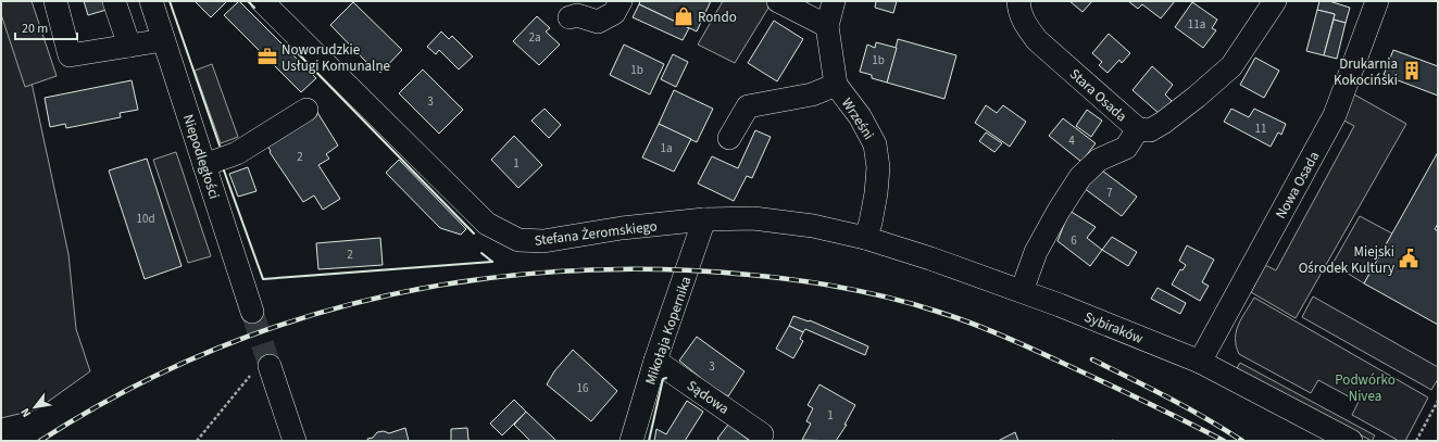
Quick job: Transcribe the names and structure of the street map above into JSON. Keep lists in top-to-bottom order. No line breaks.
{"streets":{"street":["Stara Osada","Wrześni","Niepodległości","Nowa Osada","Stefana Żeromskiego","Sybiraków","Mikołaja Kopernika","Sądowa"]},"crossings":[["Stara Osada","Sybiraków"],["Wrześni","Stefana Żeromskiego"],["Wrześni","Sybiraków"],["Nowa Osada","Sybiraków"],["Stefana Żeromskiego","Sybiraków"],["Stefana Żeromskiego","Mikołaja Kopernika"],["Mikołaja Kopernika","Sądowa"]],"parks":["Podwórko Nivea"],"places":{"shop":["Rondo"],"office":["Noworudzkie Usługi Komunalne"],"building":["Drukarnia Kokociński"],"public building":["Miejski Ośrodek Kultury"]},"house_numbers":["11a","2a","1b","1b","3","11","4","1a","2","1","7","10d","6","2","3","16","1"],"scale_bar":"20 m","north":"bottom left"}
